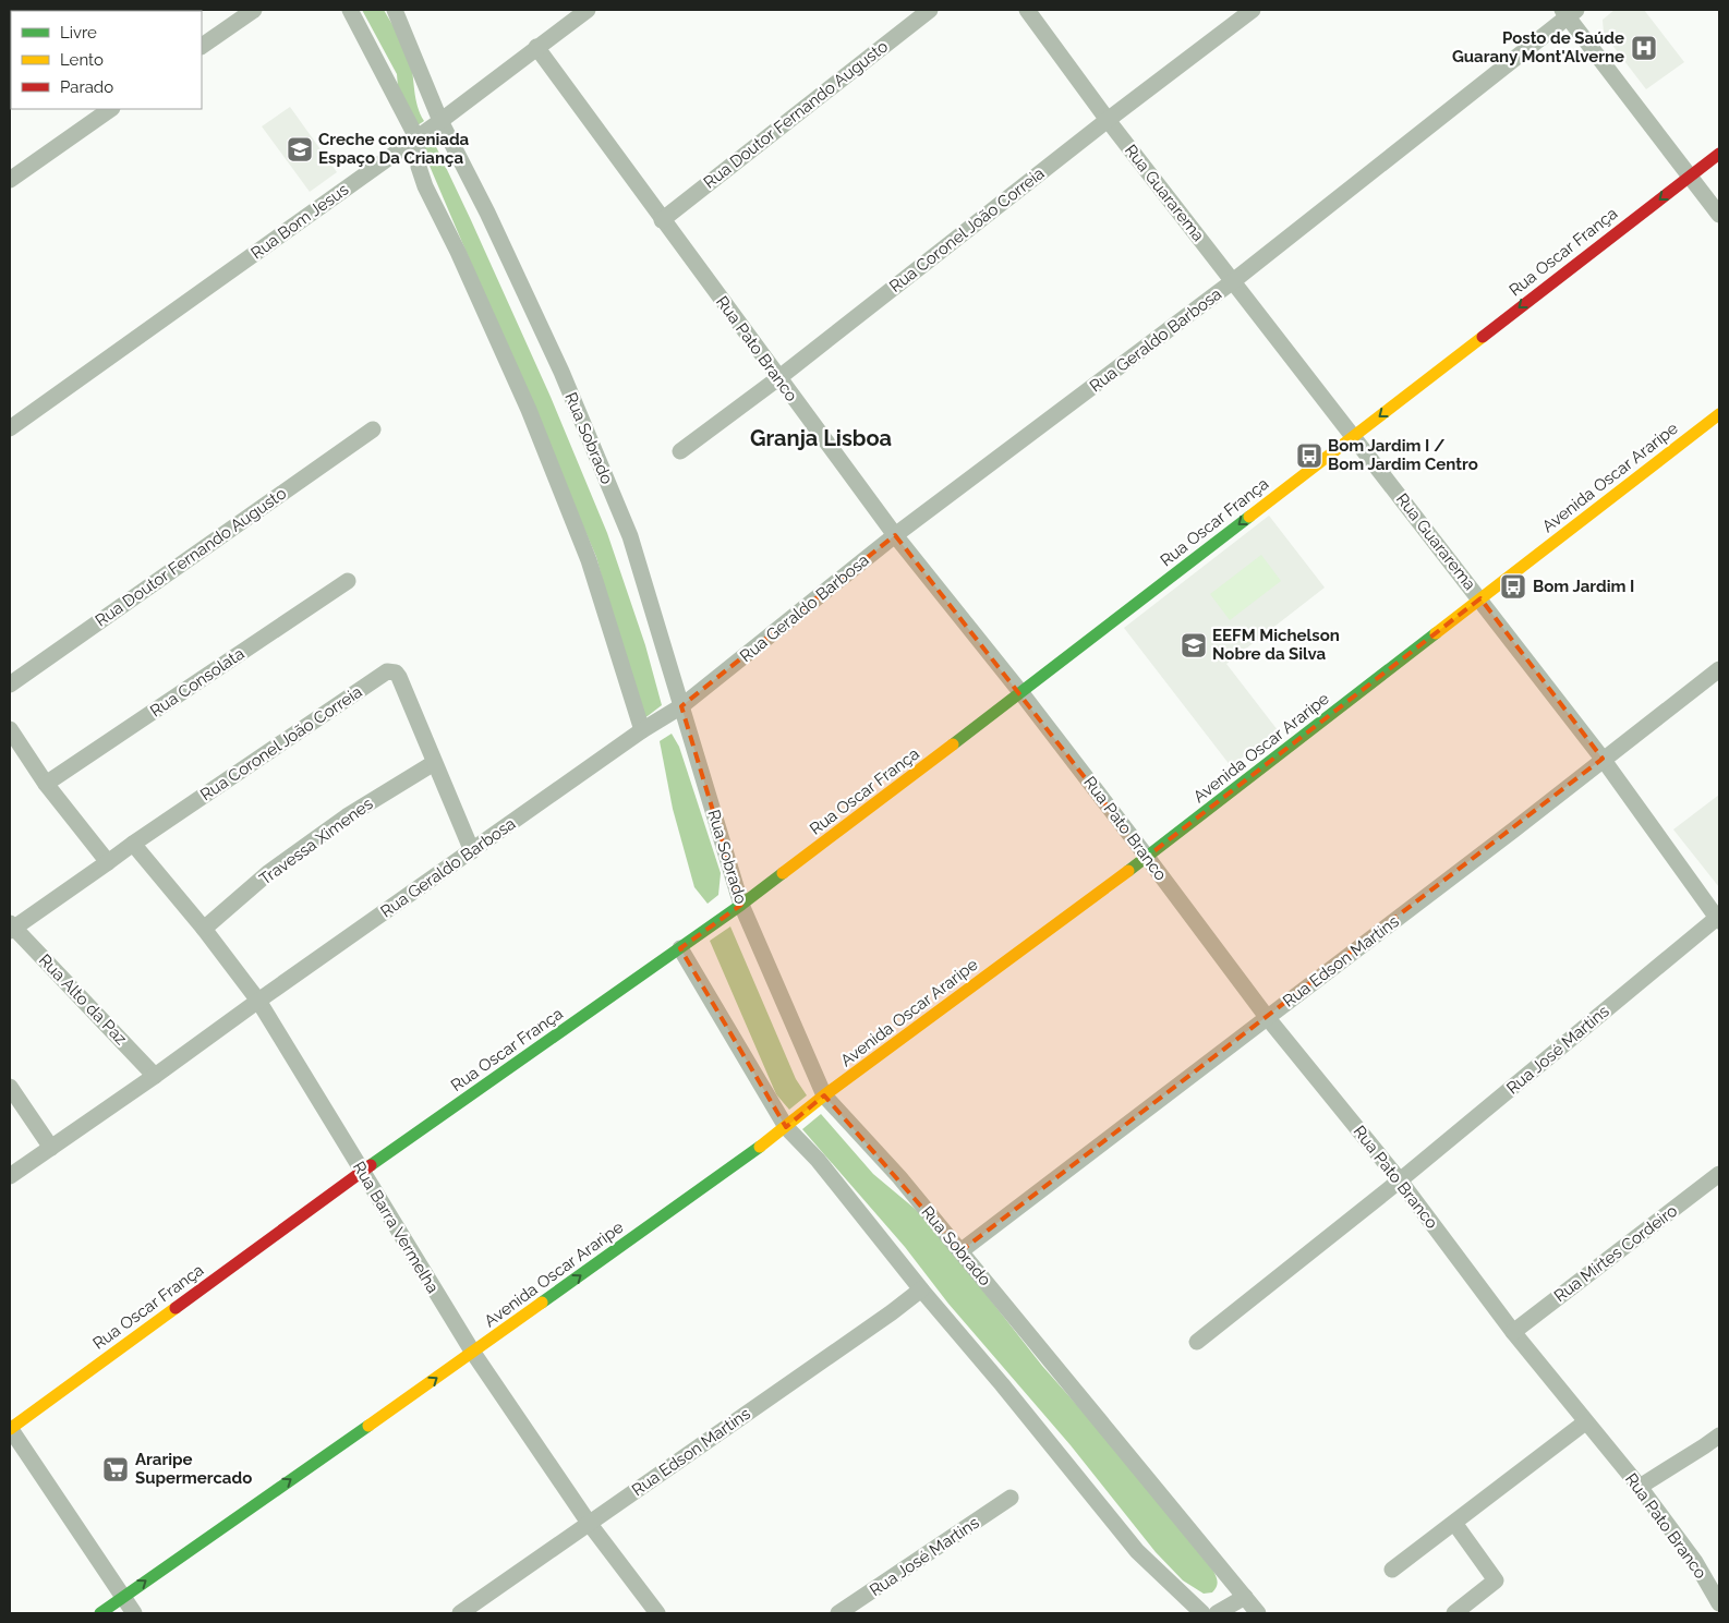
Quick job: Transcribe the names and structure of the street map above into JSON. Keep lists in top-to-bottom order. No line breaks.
{"streets":{"street":["Rua Doutor Fernando Augusto","Rua Guararema","Rua Bom Jesus","Rua Coronel João Correia","Rua Oscar França","Rua Geraldo Barbosa","Rua Pato Branco","Rua Sobrado","Avenida Oscar Araripe","Rua Consolata","Travessa Ximenes","Rua Edson Martins","Rua Alto da Paz","Rua José Martins","Rua Barra Vermelha","Rua Mirtes Cordeiro"]},"crossings":[["Rua Doutor Fernando Augusto","Rua Pato Branco"],["Rua Guararema","Rua Coronel João Correia"],["Rua Guararema","Rua Oscar França"],["Rua Guararema","Rua Geraldo Barbosa"],["Rua Guararema","Avenida Oscar Araripe"],["Rua Guararema","Rua Edson Martins"],["Rua Guararema","Rua José Martins"],["Rua Bom Jesus","Rua Pato Branco"],["Rua Bom Jesus","Rua Sobrado"],["Rua Coronel João Correia","Rua Geraldo Barbosa"],["Rua Coronel João Correia","Rua Pato Branco"],["Rua Coronel João Correia","Travessa Ximenes"],["Rua Coronel João Correia","Rua Alto da Paz"],["Rua Coronel João Correia","Rua Barra Vermelha"],["Rua Oscar França","Rua Pato Branco"],["Rua Oscar França","Rua Sobrado"],["Rua Oscar França","Rua Barra Vermelha"],["Rua Geraldo Barbosa","Rua Pato Branco"],["Rua Geraldo Barbosa","Rua Sobrado"],["Rua Geraldo Barbosa","Rua Alto da Paz"],["Rua Geraldo Barbosa","Rua Barra Vermelha"],["Rua Pato Branco","Avenida Oscar Araripe"],["Rua Pato Branco","Rua Edson Martins"],["Rua Pato Branco","Rua José Martins"],["Rua Pato Branco","Rua Mirtes Cordeiro"],["Rua Sobrado","Avenida Oscar Araripe"],["Rua Sobrado","Rua Edson Martins"],["Avenida Oscar Araripe","Rua Barra Vermelha"],["Travessa Ximenes","Rua Barra Vermelha"],["Rua Edson Martins","Rua Barra Vermelha"]],"one_way":["Rua Oscar França","Avenida Oscar Araripe"],"districts":["Granja Lisboa"],"places":{"hospital":["Posto de Saúde Guarany Mont'Alverne"],"school or university":["Creche conveniada Espaço Da Criança","EEFM Michelson Nobre da Silva"],"bus stop":["Bom Jardim I / Bom Jardim Centro","Bom Jardim I"],"supermarket":["Araripe Supermercado"]},"legend":["Livre","Lento","Parado"]}
